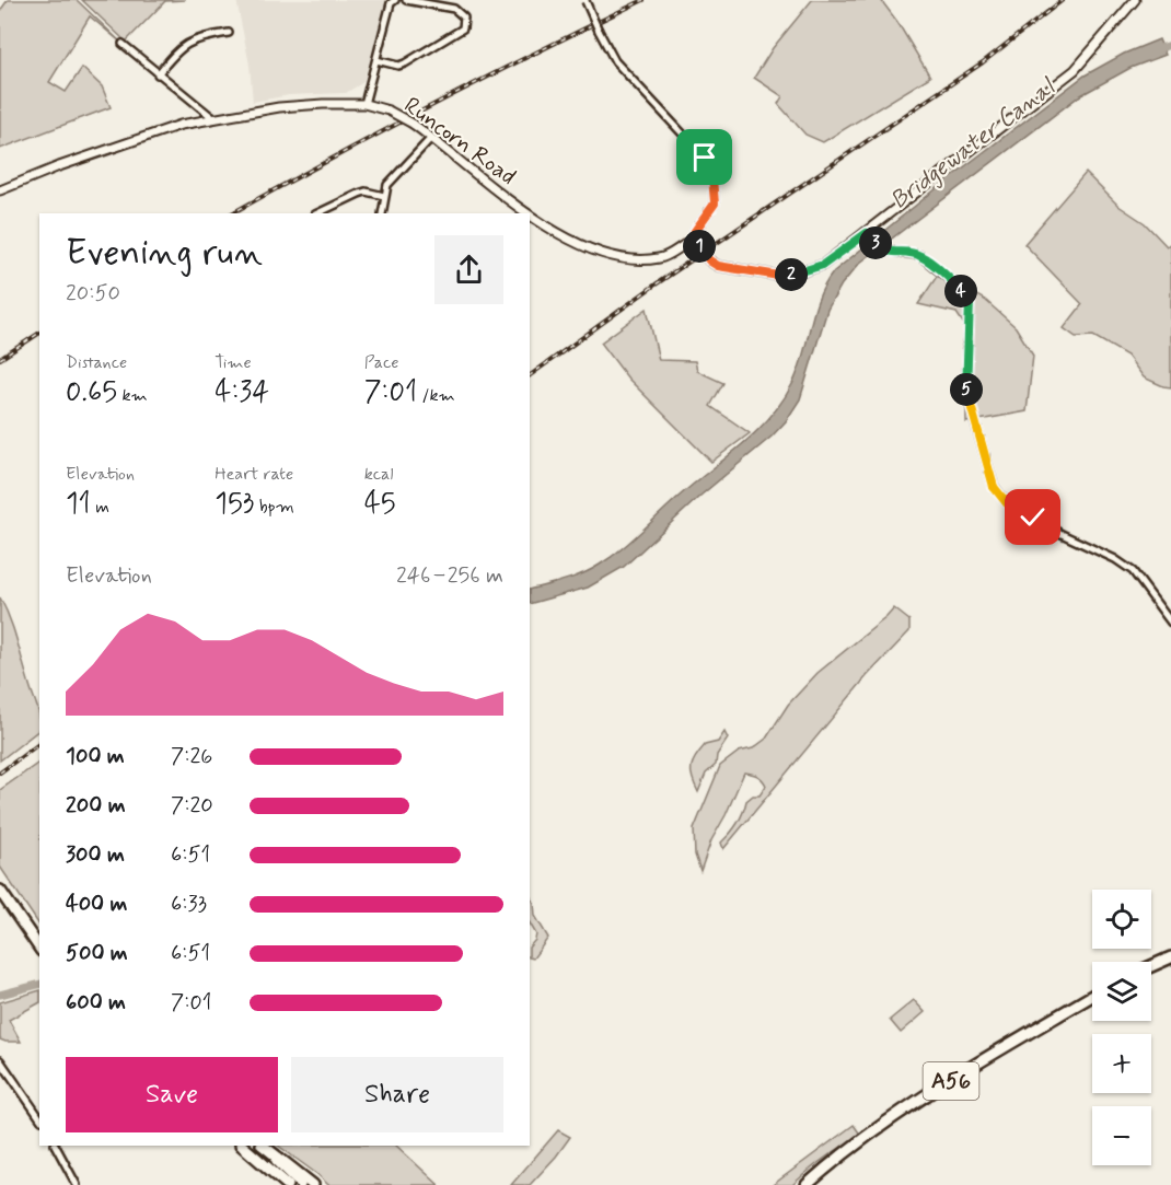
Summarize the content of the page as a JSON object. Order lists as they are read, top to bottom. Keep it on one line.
{"streets":{"main road":["A56"],"street":["Runcorn Road"]},"water":["Bridgewater Canal"],"page":{"heading":["Evening run","20:50"],"pins":["3","1","2","4","5"],"stats":[["Distance","0.65 km"],["Time","4:34"],["Pace","7:01 /km"],["Elevation","11 m"],["Heart rate","153 bpm"],["kcal","45"]],"chart":["Elevation","246–256 m"],"list":[{"name":"100 m","note":"7:26"},{"name":"200 m","note":"7:20"},{"name":"300 m","note":"6:51"},{"name":"400 m","note":"6:33"},{"name":"500 m","note":"6:51"},{"name":"600 m","note":"7:01"}],"map_buttons":["+","−"],"buttons":["Save","Share"]}}
